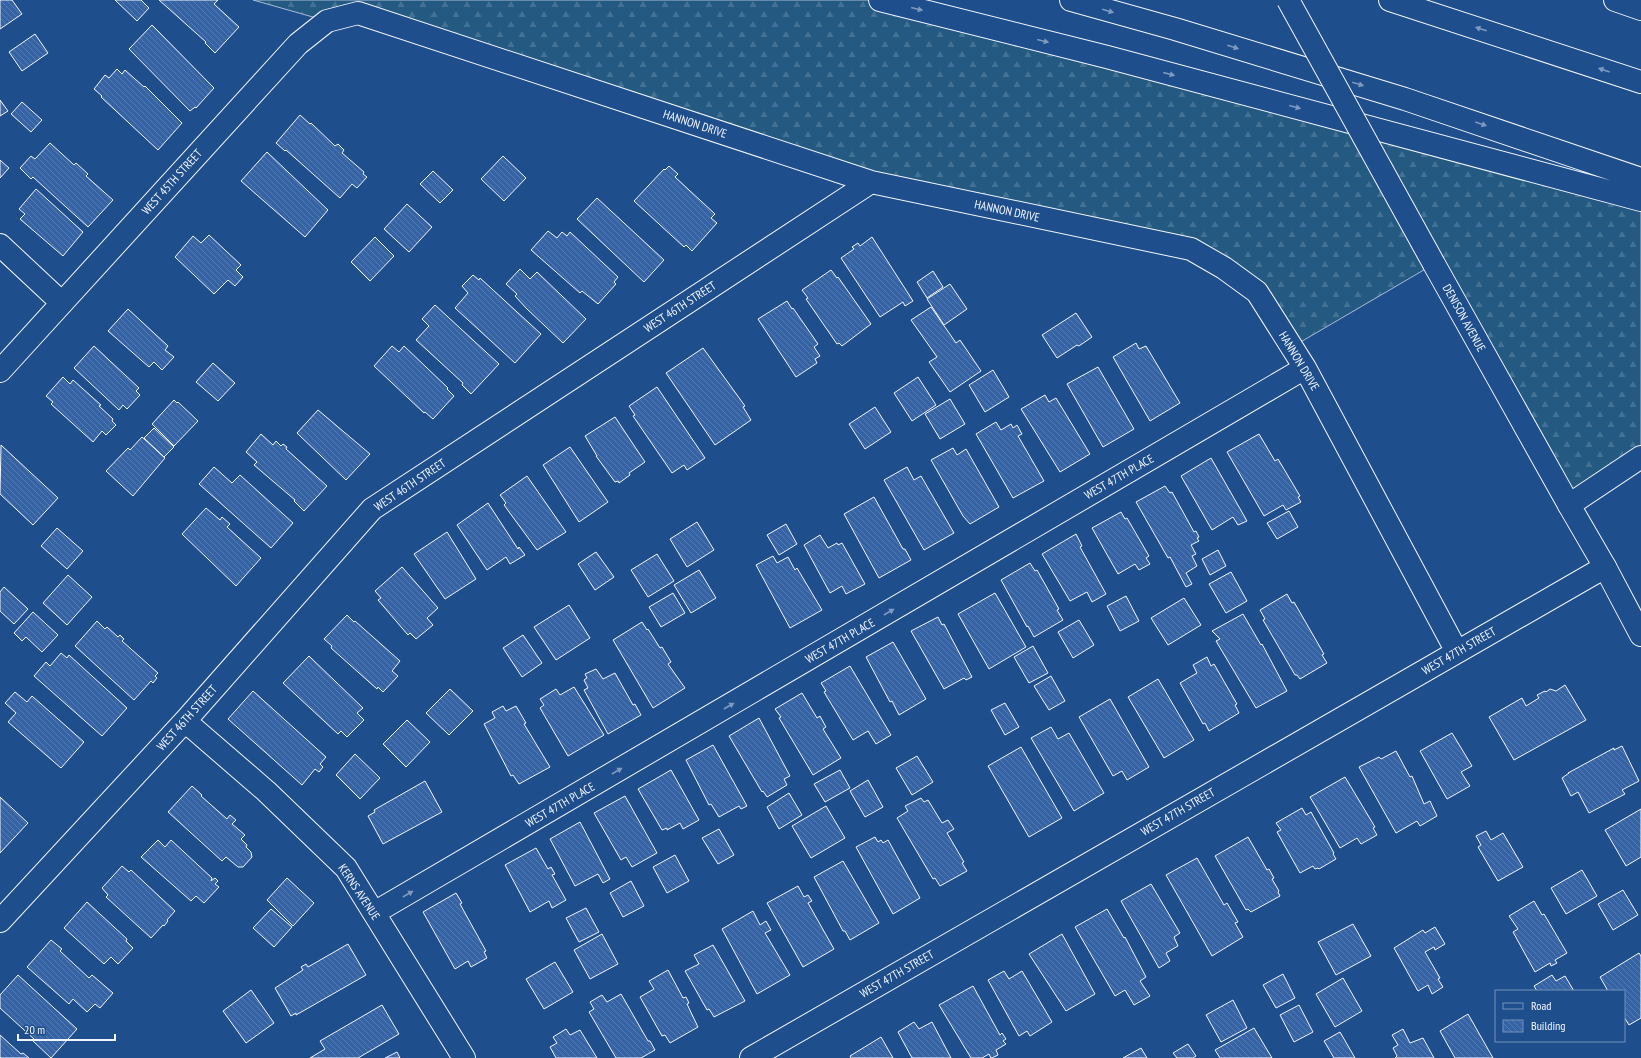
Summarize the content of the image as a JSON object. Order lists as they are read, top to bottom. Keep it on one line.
{"streets":{"main road":["HANNON DRIVE","WEST 45TH STREET","WEST 46TH STREET","DENISON AVENUE","WEST 47TH PLACE","WEST 47TH STREET","KERNS AVENUE"]},"crossings":[["HANNON DRIVE","WEST 45TH STREET"],["HANNON DRIVE","WEST 46TH STREET"],["HANNON DRIVE","WEST 47TH PLACE"],["HANNON DRIVE","WEST 47TH STREET"],["WEST 46TH STREET","KERNS AVENUE"],["DENISON AVENUE","WEST 47TH STREET"],["WEST 47TH PLACE","KERNS AVENUE"]],"one_way":["WEST 47TH PLACE"],"legend":["Road","Building"],"scale_bar":"20 m"}
